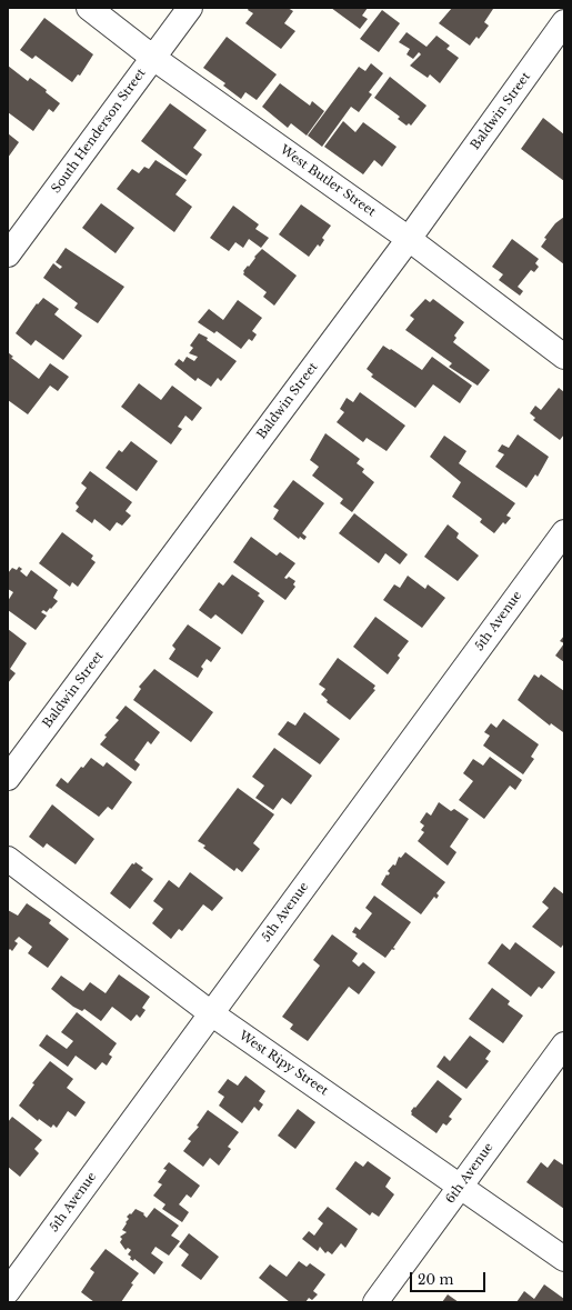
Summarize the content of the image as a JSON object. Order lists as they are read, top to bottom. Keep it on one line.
{"streets":{"street":["Baldwin Street","South Henderson Street","West Butler Street","5th Avenue","West Ripy Street","6th Avenue"]},"crossings":[["Baldwin Street","West Butler Street"],["South Henderson Street","West Butler Street"],["5th Avenue","West Ripy Street"],["West Ripy Street","6th Avenue"]],"scale_bar":"20 m"}
